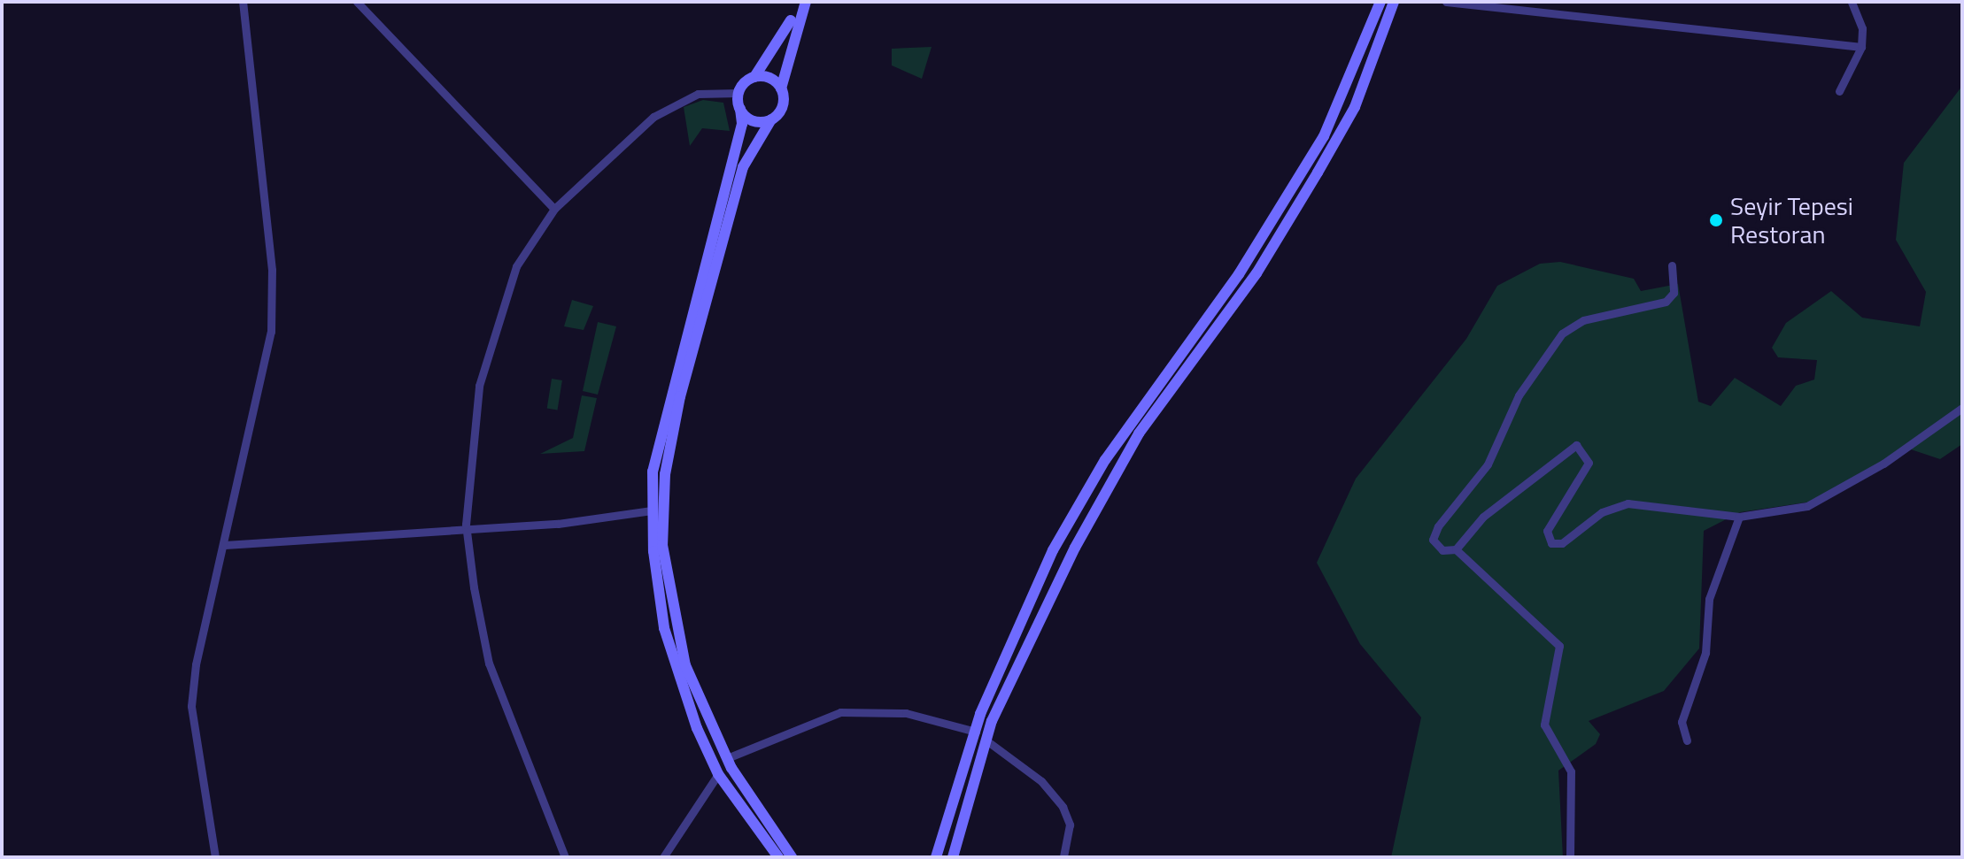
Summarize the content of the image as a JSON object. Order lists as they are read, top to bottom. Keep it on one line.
{"places":["Seyir Tepesi Restoran"]}
